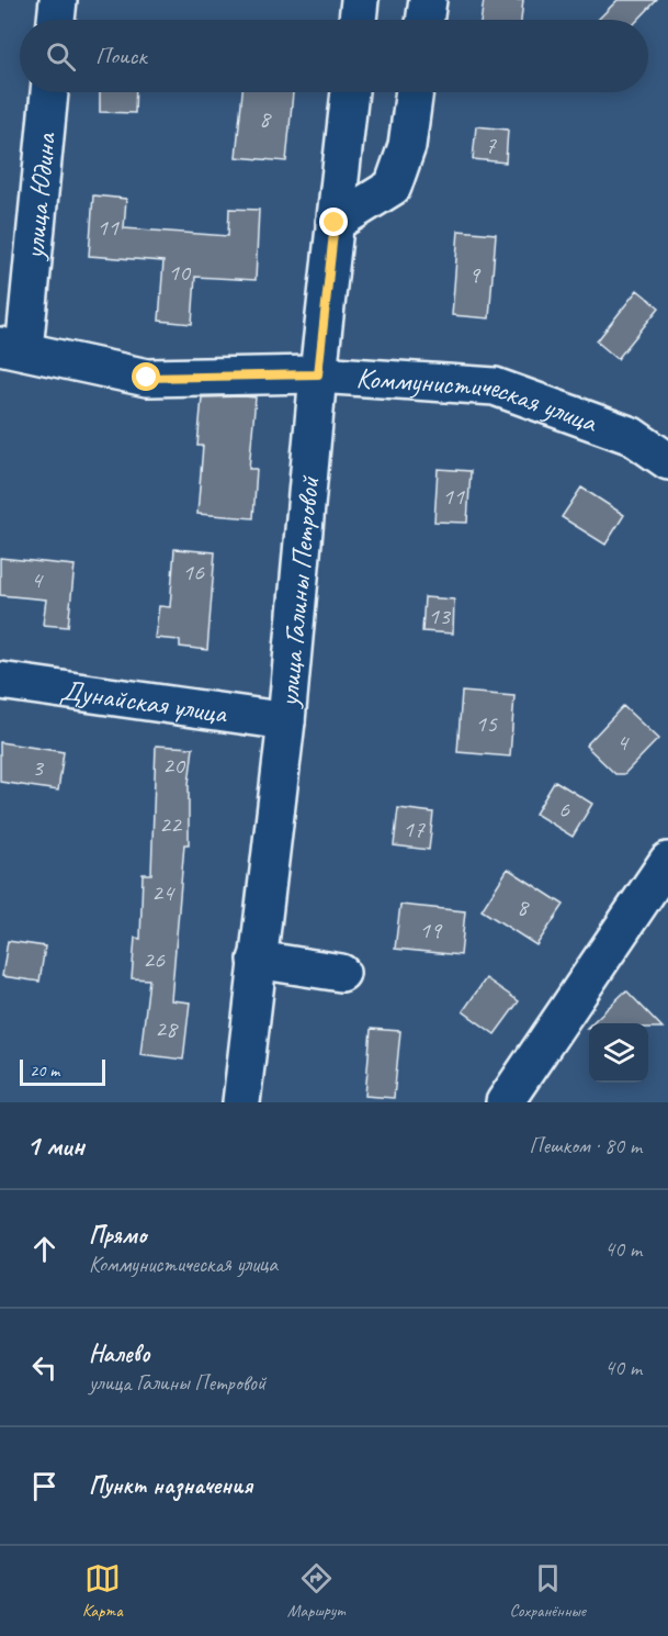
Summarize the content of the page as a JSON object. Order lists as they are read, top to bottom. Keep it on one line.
{"streets":{"street":["улица Юдина","Коммунистическая улица","улица Галины Петровой","Дунайская улица"]},"crossings":[["улица Юдина","Коммунистическая улица"],["Коммунистическая улица","улица Галины Петровой"],["улица Галины Петровой","Дунайская улица"]],"house_numbers":["8","7","11","10","9","11","16","4","13","15","4","20","3","6","22","17","24","8","19","26","28"],"scale_bar":"20 m","page":{"search":"Поиск","scale":"20 m","heading":["1 мин","Пешком · 80 m"],"list":[["Прямо","Коммунистическая улица","40 m"],["Налево","улица Галины Петровой","40 m"],"Пункт назначения"],"nav":["Карта","Маршрут","Сохранённые"]}}
